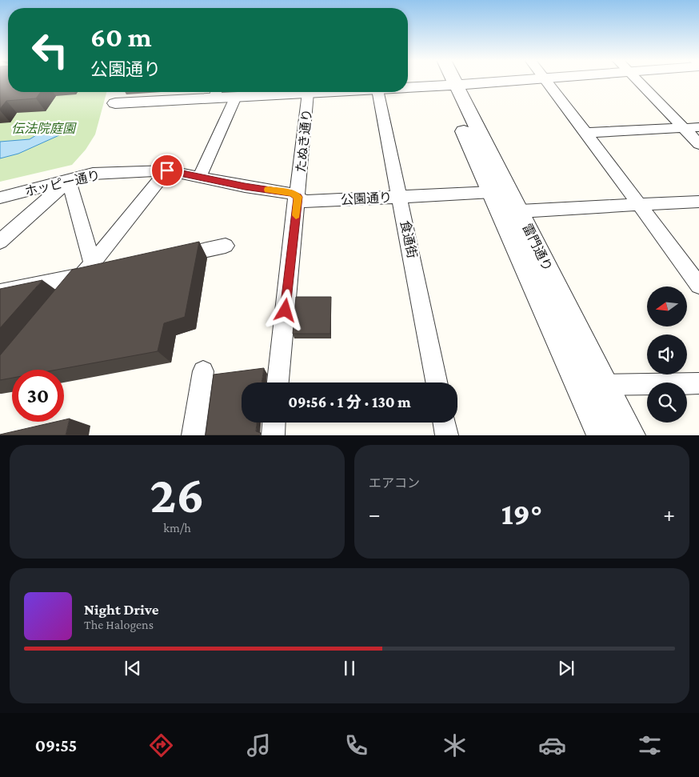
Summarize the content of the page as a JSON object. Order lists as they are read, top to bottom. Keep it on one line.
{"streets":{"street":["たぬき通り","ホッピー通り","公園通り","食通街","雷門通り"]},"crossings":[["たぬき通り","公園通り"],["ホッピー通り","公園通り"],["公園通り","食通街"],["公園通り","雷門通り"]],"parks":["伝法院庭園"],"north":"left","page":{"turn":["60 m","公園通り"],"limit":"30","trip":"09:56 · 1 分 · 130 m","tile":[["26","km/h"],"エアコン"],"heat":["−","19°","+"],"song":["Night Drive","The Halogens"],"tabs":"09:55"}}
